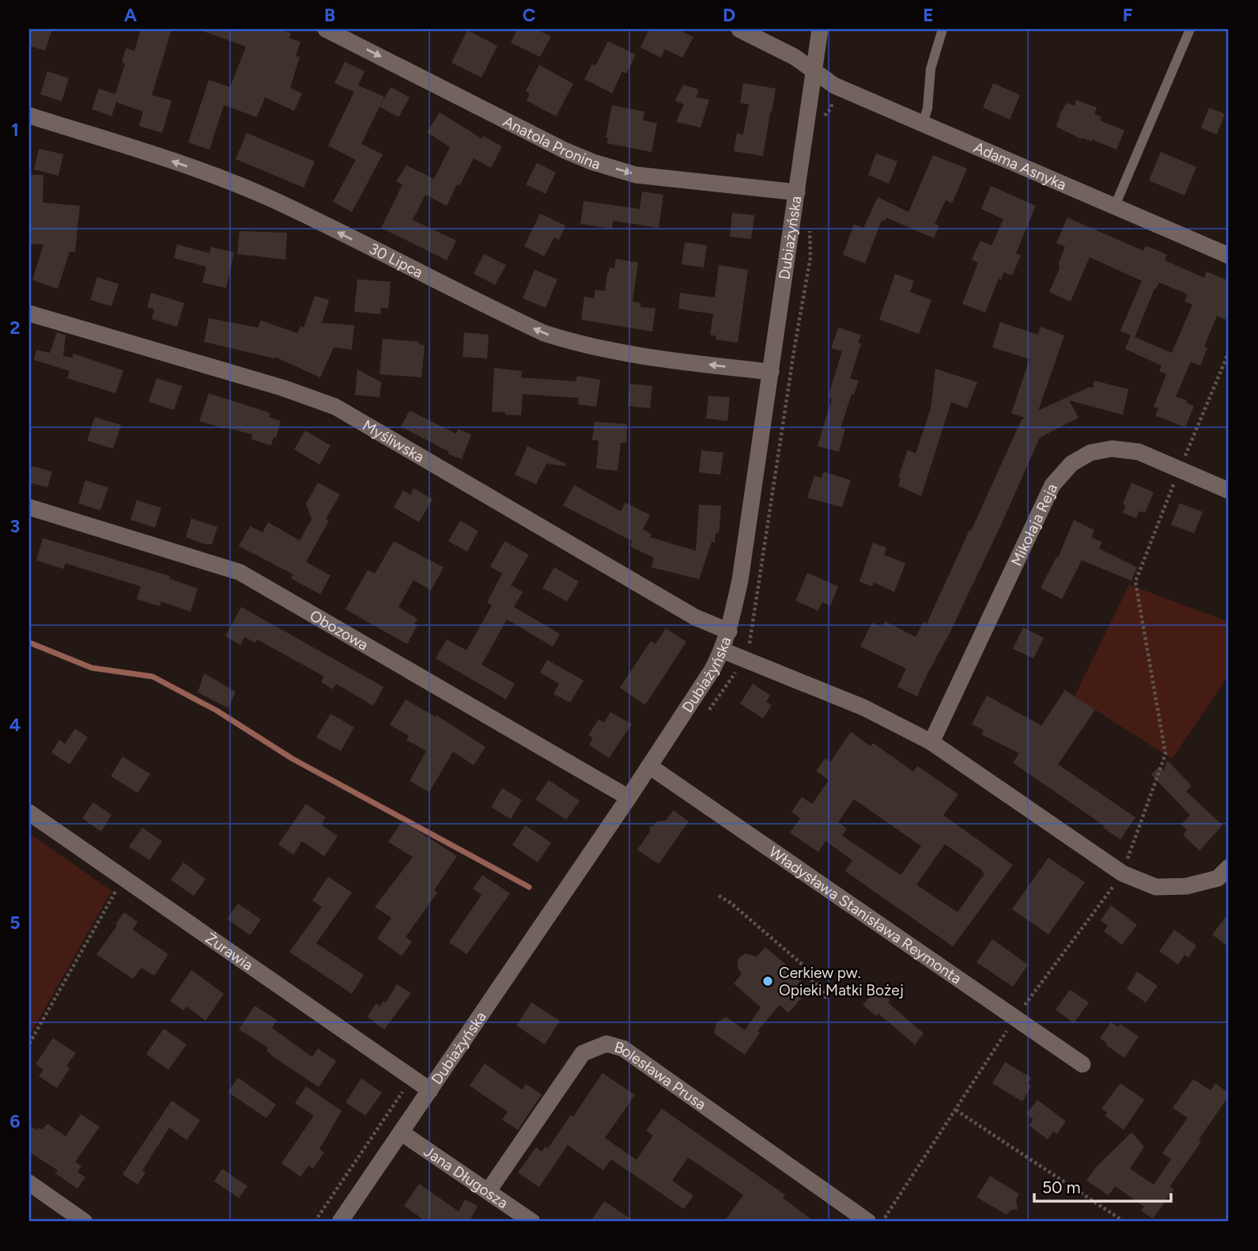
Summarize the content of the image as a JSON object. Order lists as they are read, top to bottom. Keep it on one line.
{"streets":{"street":["Anatola Pronina","Adama Asnyka","Dubiażyńska","30 Lipca","Myśliwska","Mikołaja Reja","Obozowa","Władysława Stanisława Reymonta","Żurawia","Bolesława Prusa","Jana Długosza"]},"crossings":[["Anatola Pronina","Dubiażyńska"],["Adama Asnyka","Dubiażyńska"],["Dubiażyńska","30 Lipca"],["Dubiażyńska","Myśliwska"],["Dubiażyńska","Obozowa"],["Dubiażyńska","Władysława Stanisława Reymonta"],["Dubiażyńska","Żurawia"],["Dubiażyńska","Jana Długosza"],["Bolesława Prusa","Jana Długosza"]],"one_way":["Anatola Pronina","30 Lipca"],"places":["Cerkiew pw. Opieki Matki Bożej"],"scale_bar":"50 m","grid":{"columns":["A","B","C","D","E","F"],"rows":["1","2","3","4","5","6"]}}
